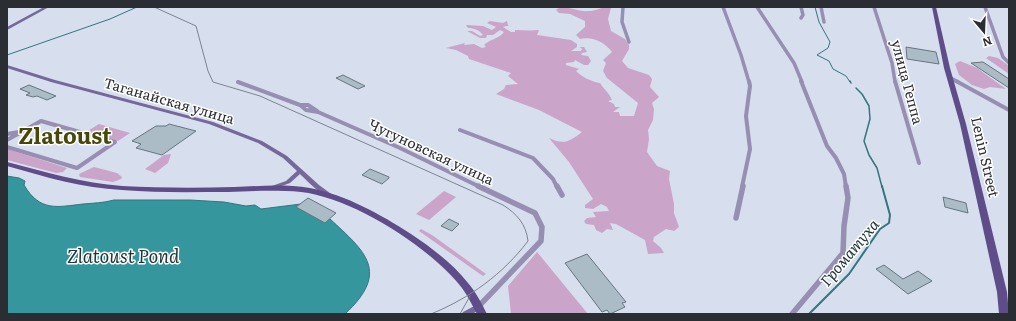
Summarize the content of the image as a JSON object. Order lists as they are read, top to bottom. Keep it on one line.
{"streets":{"main road":["Таганайская улица","Lenin Street"],"street":["улица Геппа","Чугуновская улица"]},"districts":["Zlatoust"],"water":["Громатуха","Zlatoust Pond"],"north":"bottom"}
